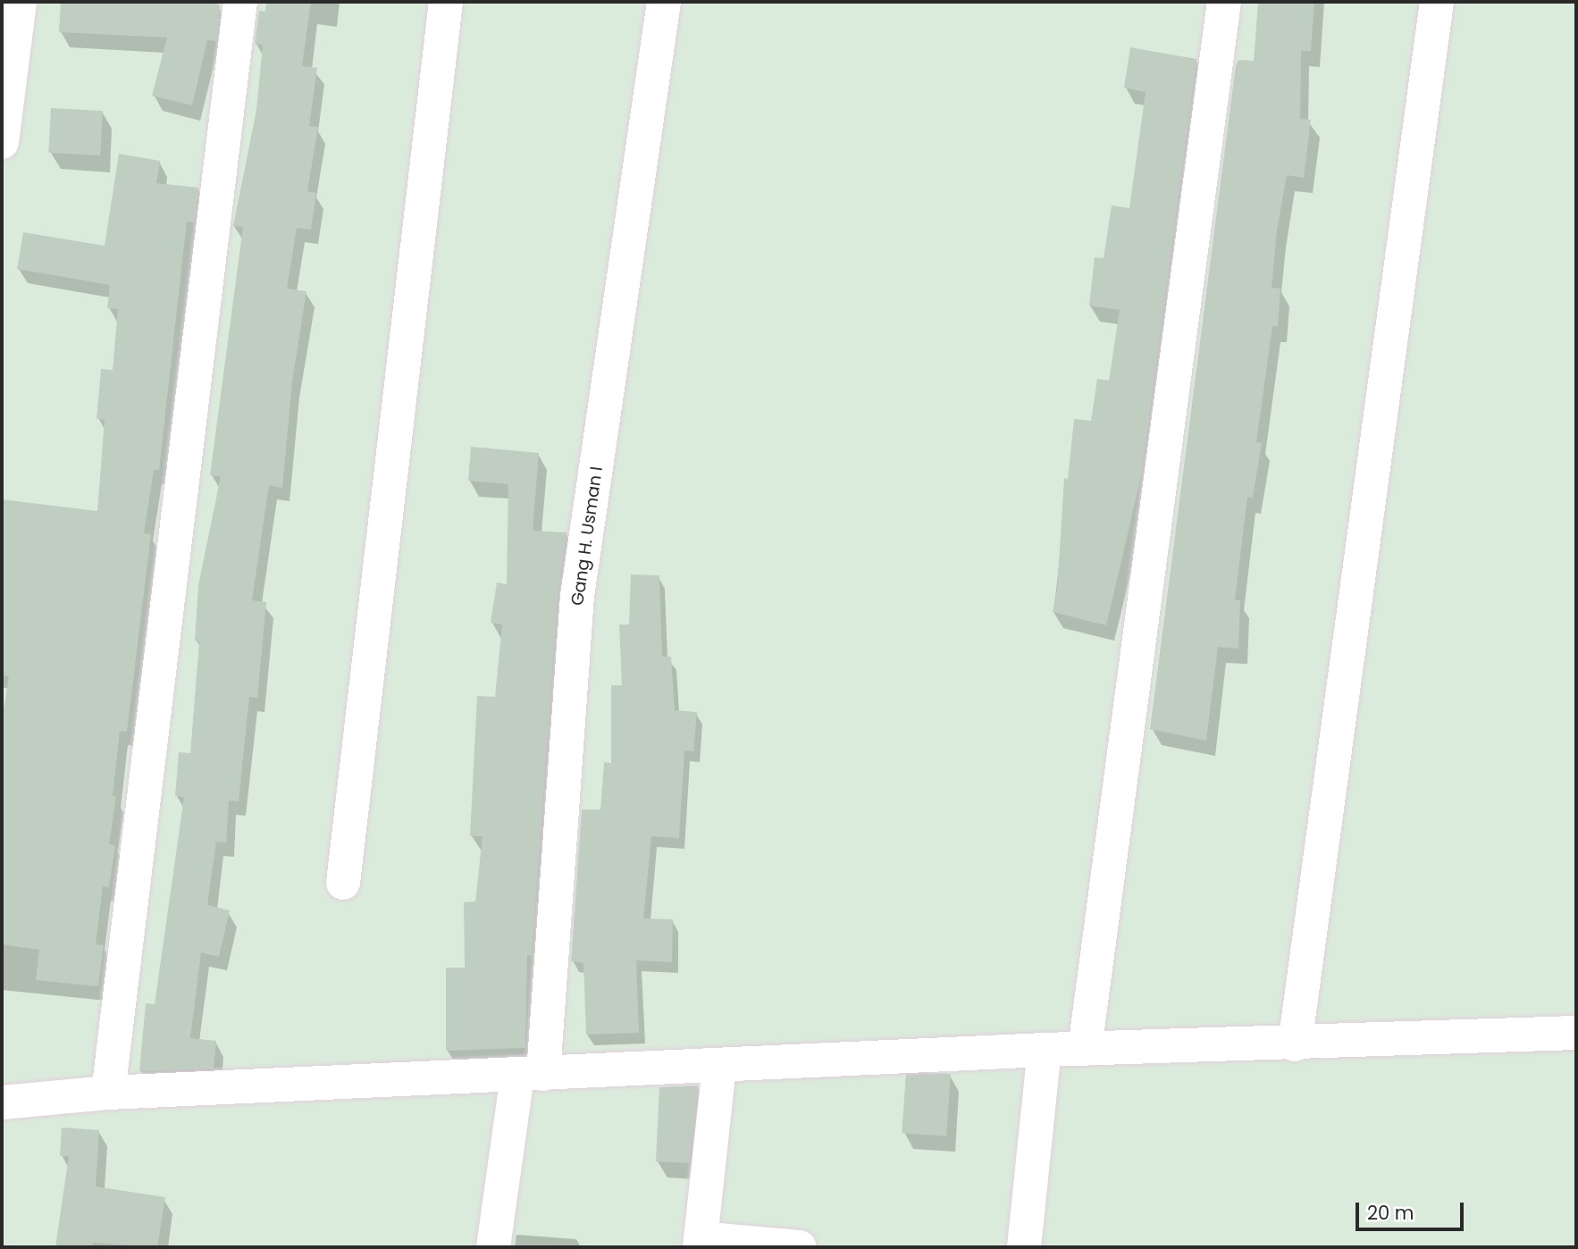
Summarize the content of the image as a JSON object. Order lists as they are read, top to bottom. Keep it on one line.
{"streets":{"street":["Gang H. Usman I"]},"scale_bar":"20 m"}
